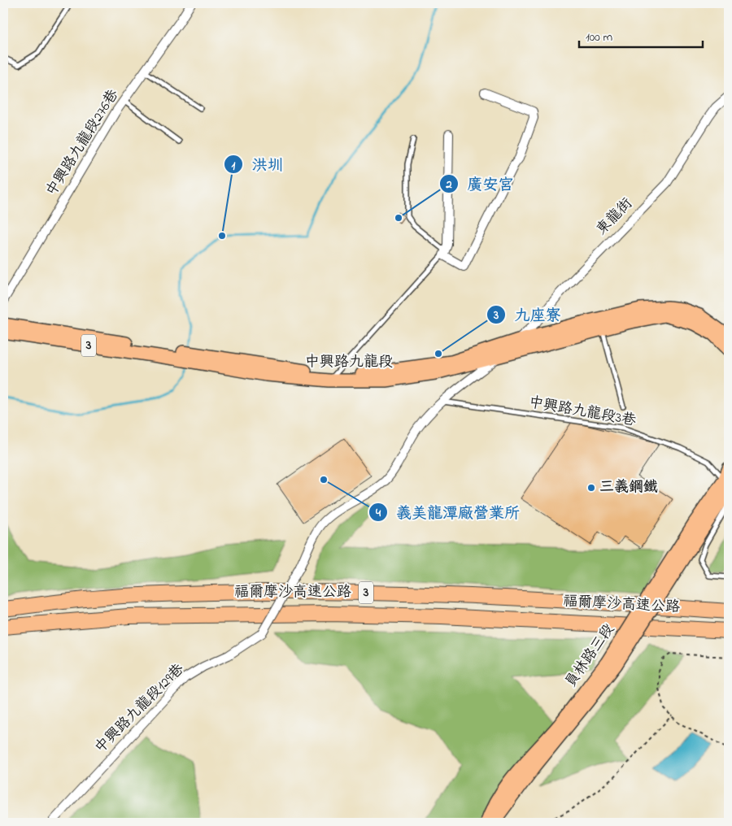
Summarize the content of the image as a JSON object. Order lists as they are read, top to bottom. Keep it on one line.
{"streets":{"highway":["3","福爾摩沙高速公路"],"main road":["中興路九龍段","員林路三段"],"street":["中興路九龍段276巷","東龍街","中興路九龍段129巷"],"lane":["中興路九龍段3巷"]},"crossings":[["東龍街","中興路九龍段"],["3","中興路九龍段"],["中興路九龍段3巷","員林路三段"],["中興路九龍段3巷","中興路九龍段129巷"]],"places":["廣安宮","洪圳","九座寮","義美龍潭廠營業所","三義鋼鐵"],"scale_bar":"100 m"}
